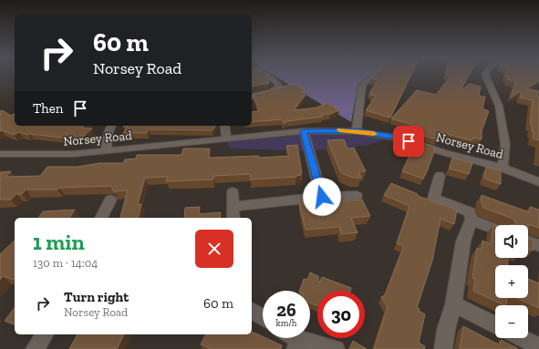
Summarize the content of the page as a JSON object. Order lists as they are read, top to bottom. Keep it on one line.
{"streets":{"street":["Norsey Road"]},"page":{"turn":["60 m","Norsey Road"],"then":"Then","heading":["1 min","130 m · 14:04"],"map_buttons":["+","−"],"list":[{"name":"Turn right","note":"Norsey Road","value":"60 m"}],"speed":"26 km/h","limit":"30"}}
